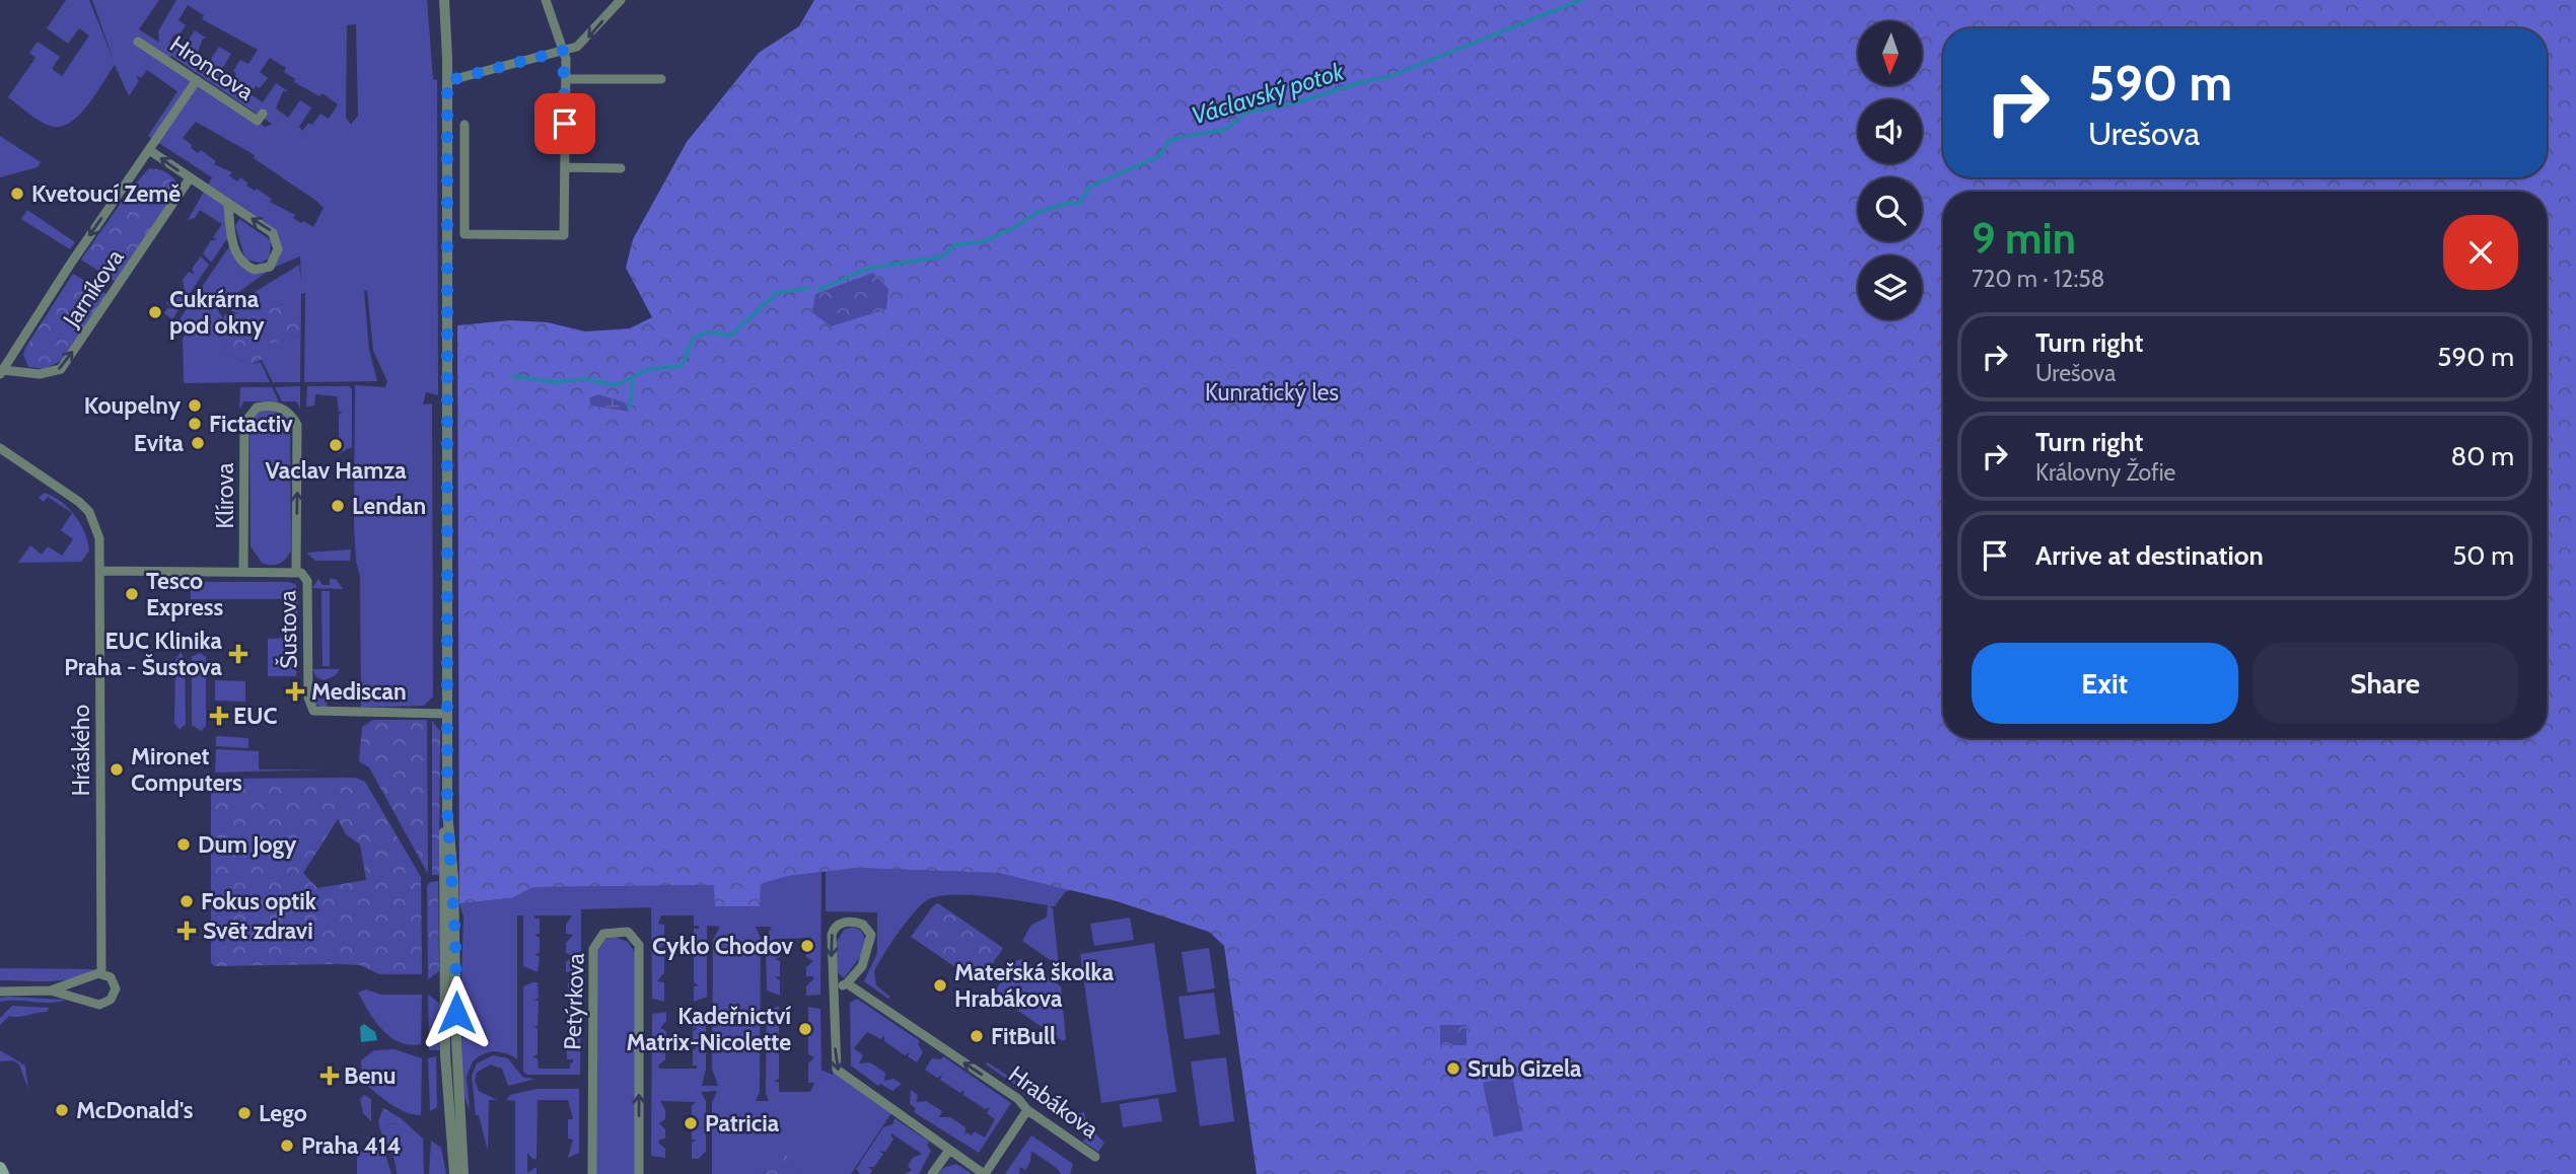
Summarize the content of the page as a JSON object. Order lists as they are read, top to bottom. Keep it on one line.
{"streets":{"street":["Hroncova","Jarníkova","Klírova","Šustova","Hráského","Petýrkova","Hrabákova"]},"crossings":[["Hroncova","Jarníkova"],["Klírova","Šustova"],["Šustova","Hráského"]],"one_way":["Hrabákova"],"water":["Václavský potok"],"parks":["Kunratický les"],"places":{"other":["Kvetoucí Země","Cukrárna pod okny","Koupelny","Fictactiv","Evita","Vaclav Hamza","Lendan","Tesco Express","Mironet Computers","Dum Jogy","Fokus optik","Cyklo Chodov","Mateřská školka Hrabákova","Kadeřnictví Matrix-Nicolette","FitBull","Srub Gizela","McDonald's","Lego","Patricia","Praha 414"],"health":["EUC Klinika Praha - Šustova","Mediscan","EUC","Svēt zdravi","Benu"]},"north":"bottom","page":{"turn":["590 m","Urešova"],"heading":["9 min","720 m · 12:58"],"list":[{"name":"Turn right","note":"Urešova","value":"590 m"},{"name":"Turn right","note":"Královny Žofie","value":"80 m"},{"name":"Arrive at destination","value":"50 m"}],"buttons":["Exit","Share"]}}
